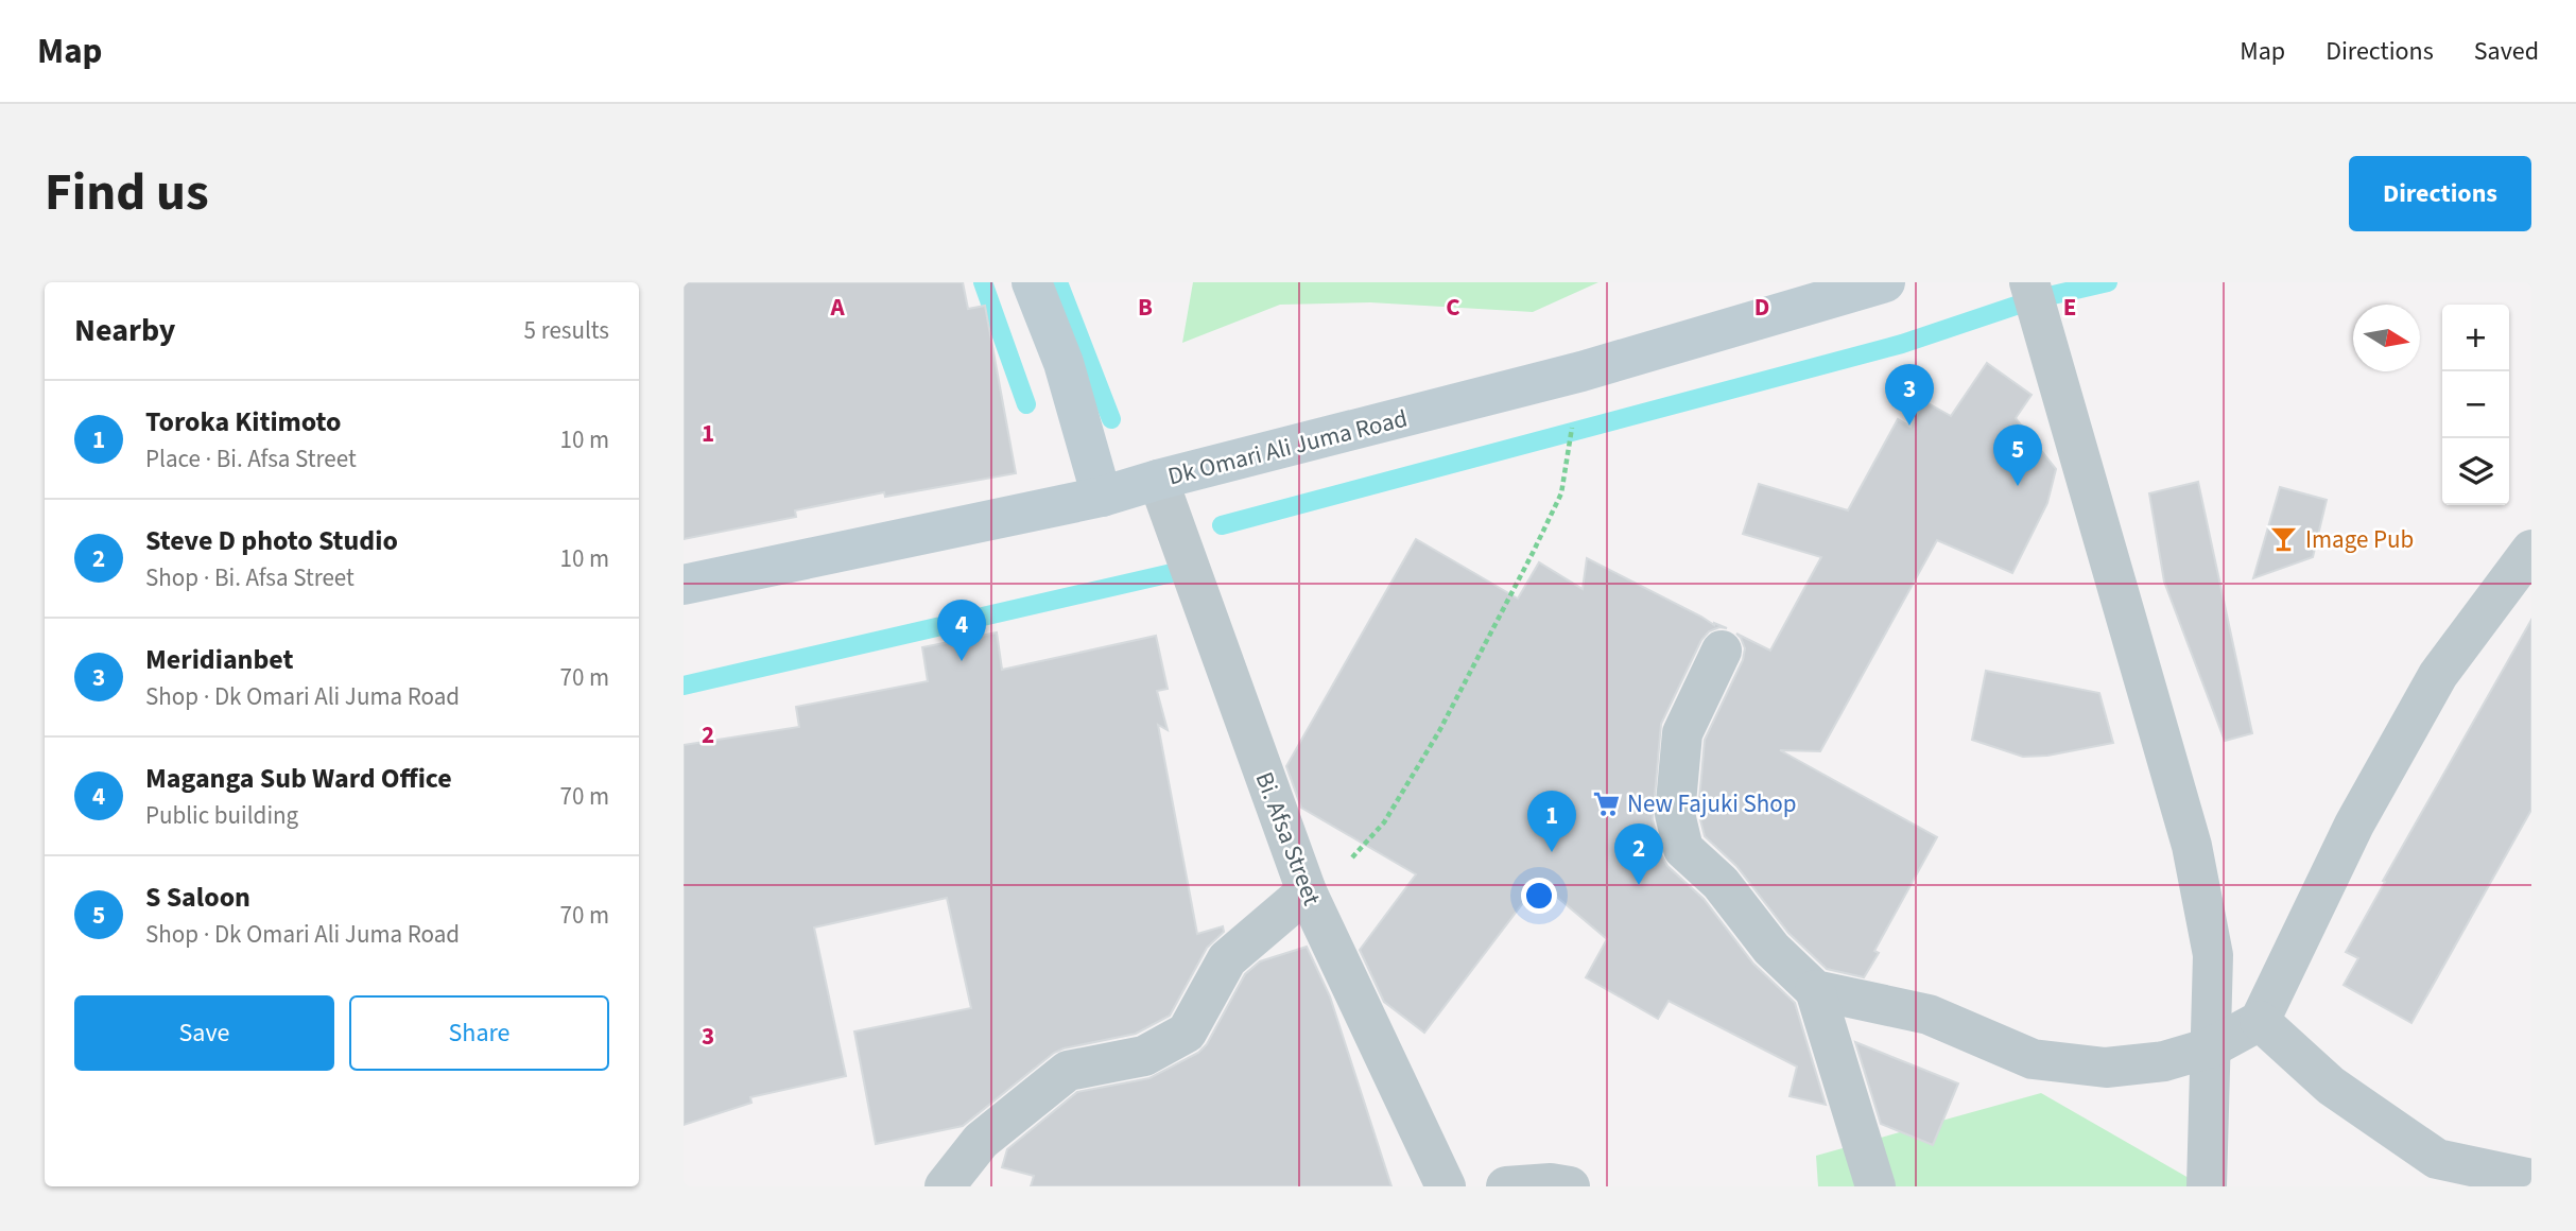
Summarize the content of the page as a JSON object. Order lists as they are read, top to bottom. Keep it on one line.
{"streets":{"street":["Dk Omari Ali Juma Road","Bi. Afsa Street"]},"crossings":[["Dk Omari Ali Juma Road","Bi. Afsa Street"]],"places":{"bar":["Image Pub"],"supermarket":["New Fajuki Shop"]},"north":"right","page":{"header":"Map","nav":["Map","Directions","Saved"],"title":"Find us","buttons":["Directions",["Save","Share"]],"heading":["Nearby","5 results"],"map_buttons":["+","−"],"pins":["3","5","4","1","2"],"list":[{"mark":"1","name":"Toroka Kitimoto","note":"Place · Bi. Afsa Street","value":"10 m"},{"mark":"2","name":"Steve D photo Studio","note":"Shop · Bi. Afsa Street","value":"10 m"},{"mark":"3","name":"Meridianbet","note":"Shop · Dk Omari Ali Juma Road","value":"70 m"},{"mark":"4","name":"Maganga Sub Ward Office","note":"Public building","value":"70 m"},{"mark":"5","name":"S Saloon","note":"Shop · Dk Omari Ali Juma Road","value":"70 m"}]},"grid":{"columns":["A","B","C","D","E"],"rows":["1","2","3"]}}
